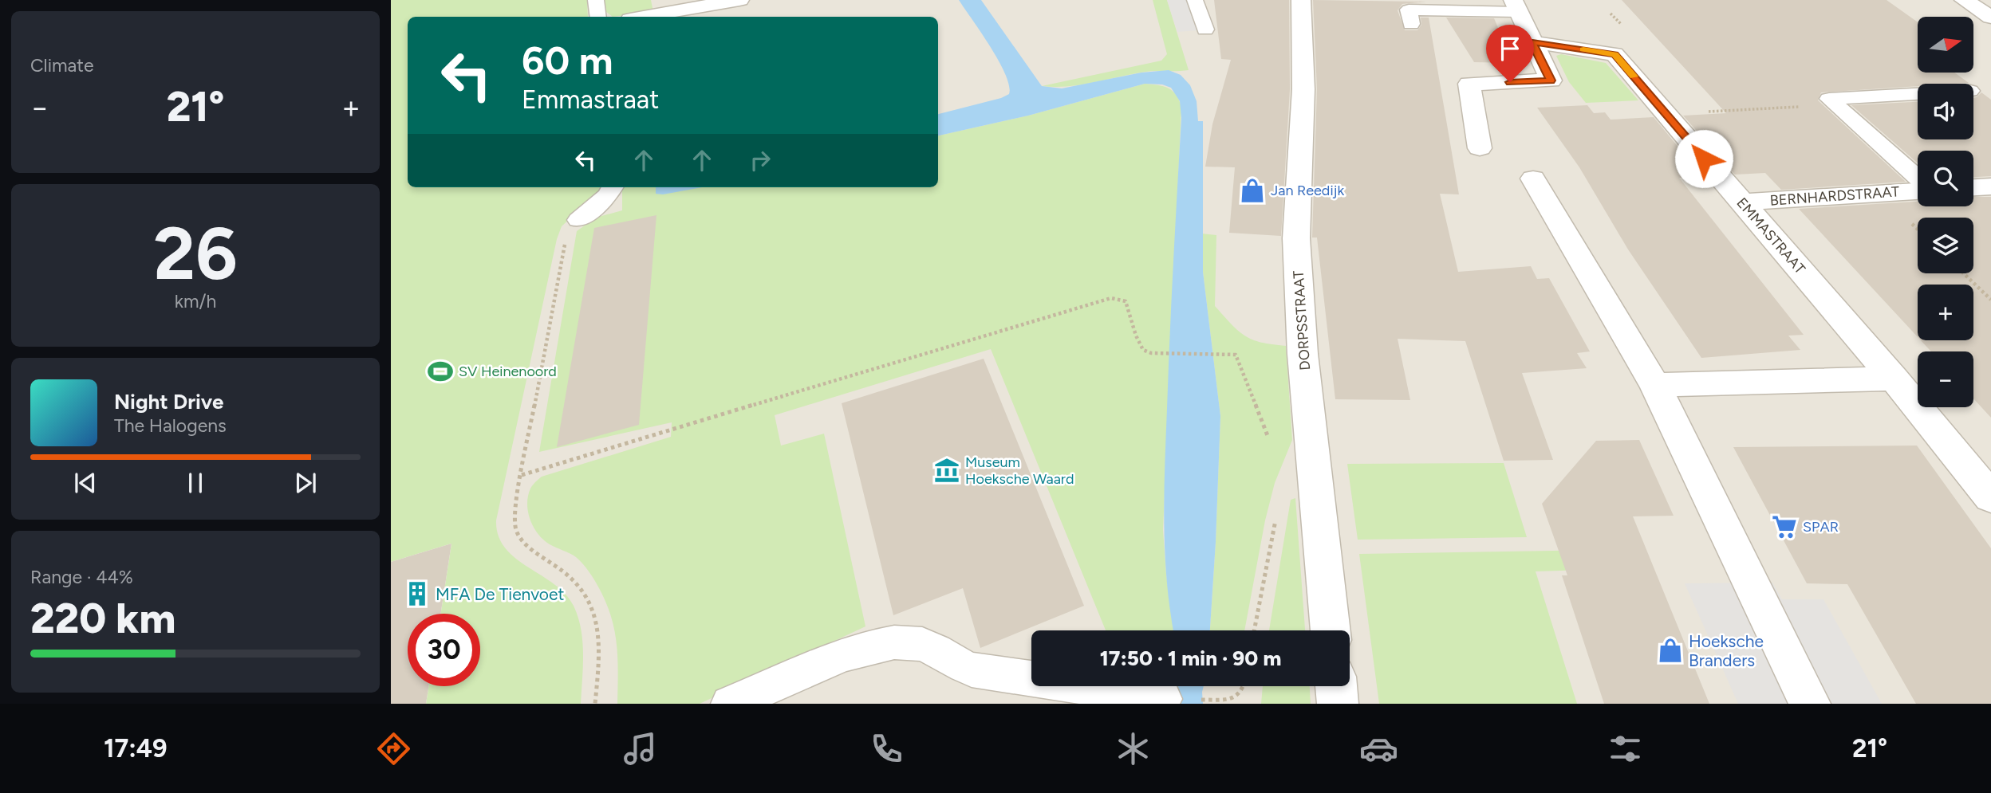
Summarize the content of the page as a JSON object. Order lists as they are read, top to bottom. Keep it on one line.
{"streets":{"street":["BERNHARDSTRAAT","EMMASTRAAT","DORPSSTRAAT"]},"crossings":[["BERNHARDSTRAAT","EMMASTRAAT"]],"places":{"shop":["Jan Reedijk","Hoeksche Branders"],"sports":["SV Heinenoord"],"museum":["Museum Hoeksche Waard"],"supermarket":["SPAR"],"building":["MFA De Tienvoet"]},"north":"right","page":{"tile":["Climate",["26","km/h"],["Range · 44%","220 km"]],"map_buttons":["+","−"],"turn":["60 m","Emmastraat"],"heat":["−","21°","+"],"song":["Night Drive","The Halogens"],"limit":"30","trip":"17:50 · 1 min · 90 m","tabs":["17:49","21°"]}}
